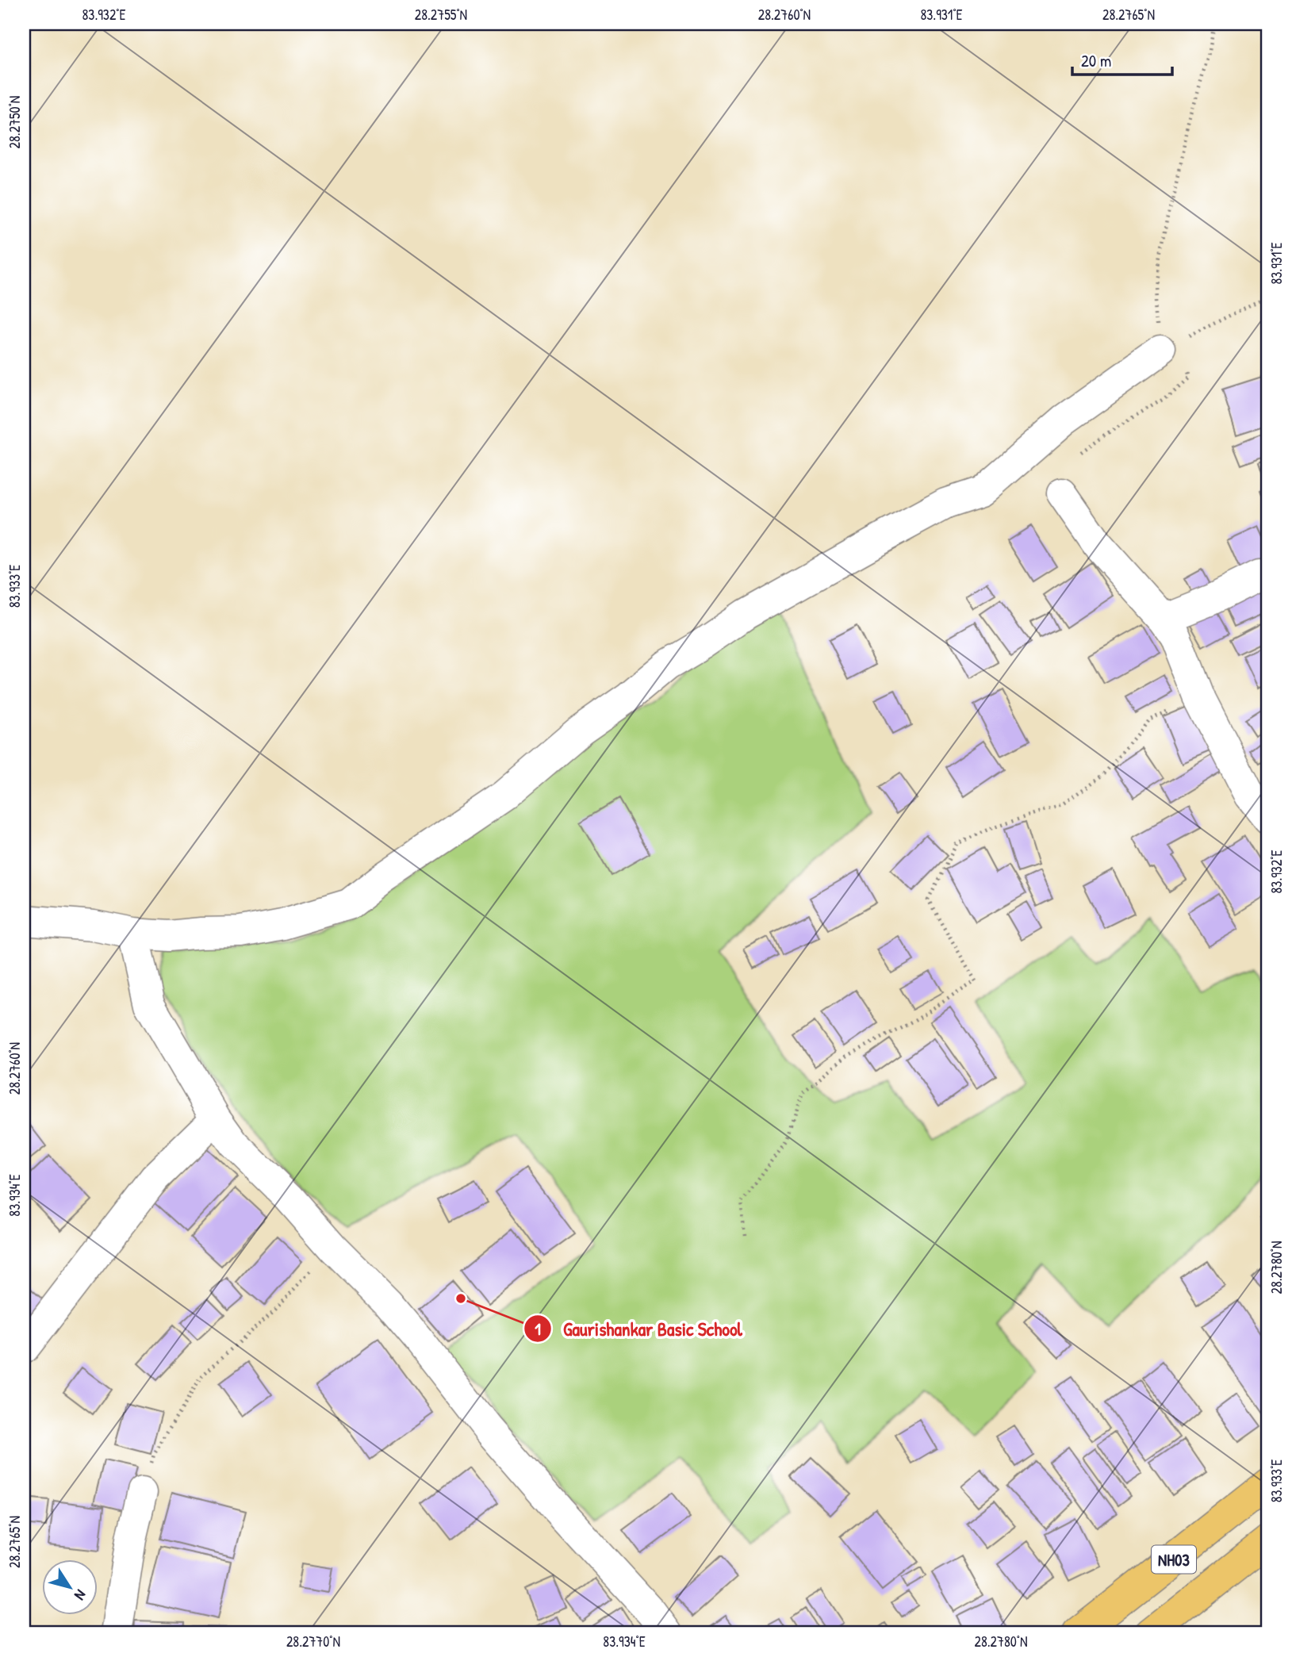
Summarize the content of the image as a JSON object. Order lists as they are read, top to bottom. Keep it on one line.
{"streets":{"highway":["NH03"]},"places":["Gaurishankar Basic School"],"scale_bar":"20 m","north":"bottom right","coordinates":["83.932°E","28.2755°N","28.2760°N","83.931°E","28.2765°N","28.2750°N","83.933°E","83.934°E","28.2780°N","28.2770°N"]}
